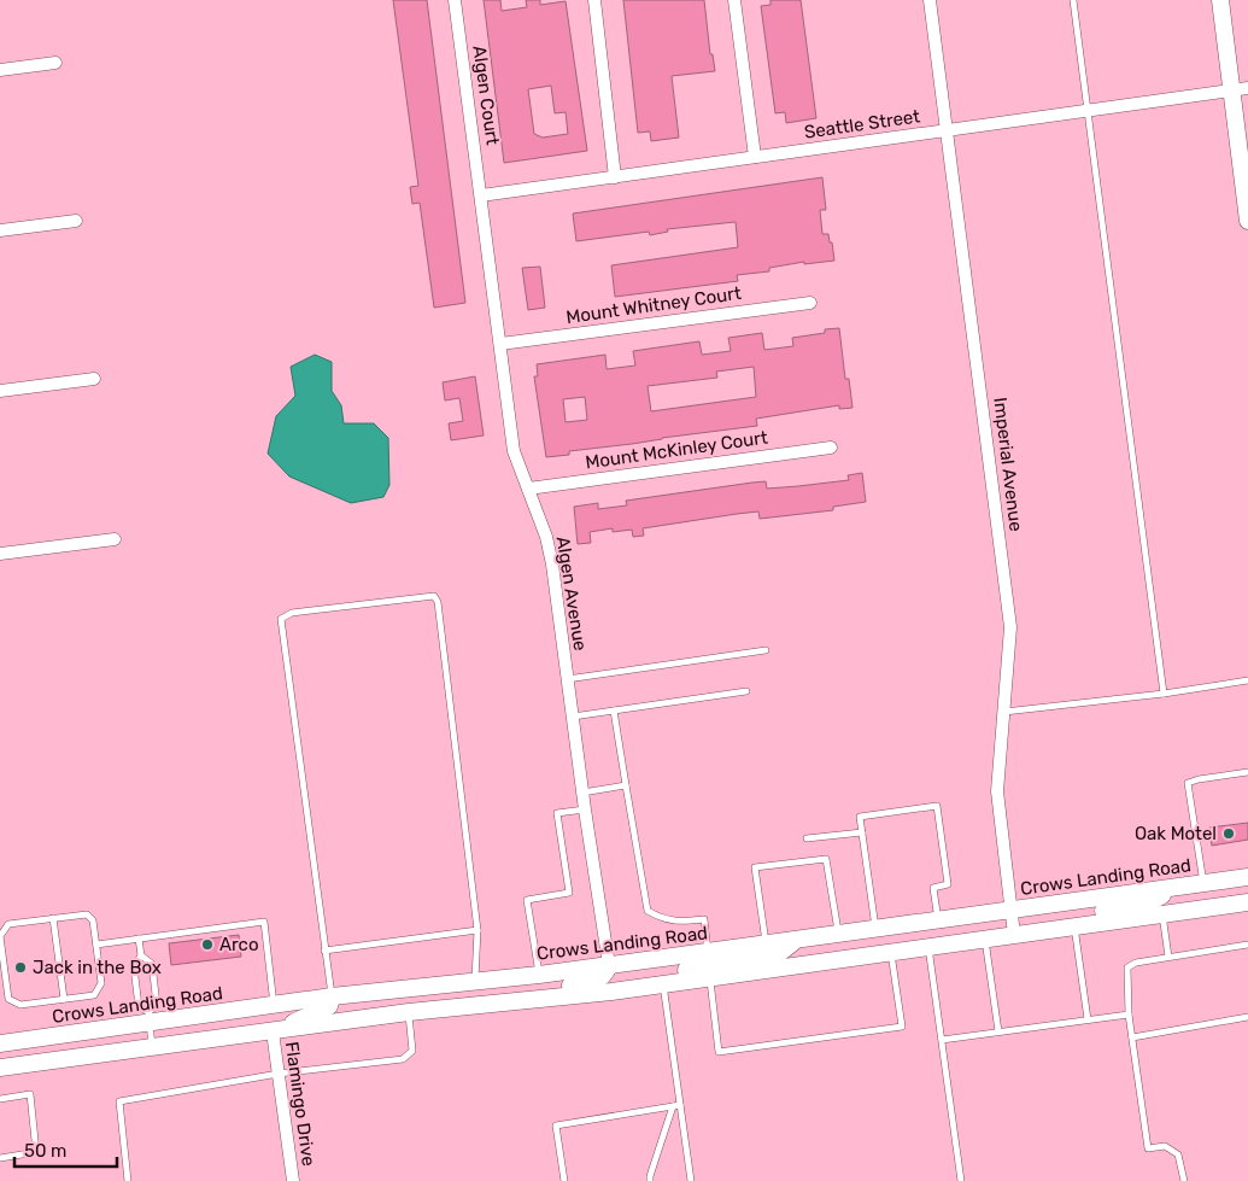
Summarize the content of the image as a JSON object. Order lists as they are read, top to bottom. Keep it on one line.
{"streets":{"main road":["Crows Landing Road"],"street":["Algen Court","Seattle Street","Mount Whitney Court","Mount McKinley Court","Imperial Avenue","Algen Avenue","Flamingo Drive"]},"crossings":[["Algen Court","Seattle Street"],["Algen Court","Algen Avenue"],["Seattle Street","Imperial Avenue"],["Seattle Street","Algen Avenue"],["Mount Whitney Court","Algen Avenue"],["Mount McKinley Court","Algen Avenue"],["Imperial Avenue","Crows Landing Road"],["Algen Avenue","Crows Landing Road"]],"places":["Oak Motel","Arco","Jack in the Box"],"scale_bar":"50 m"}
